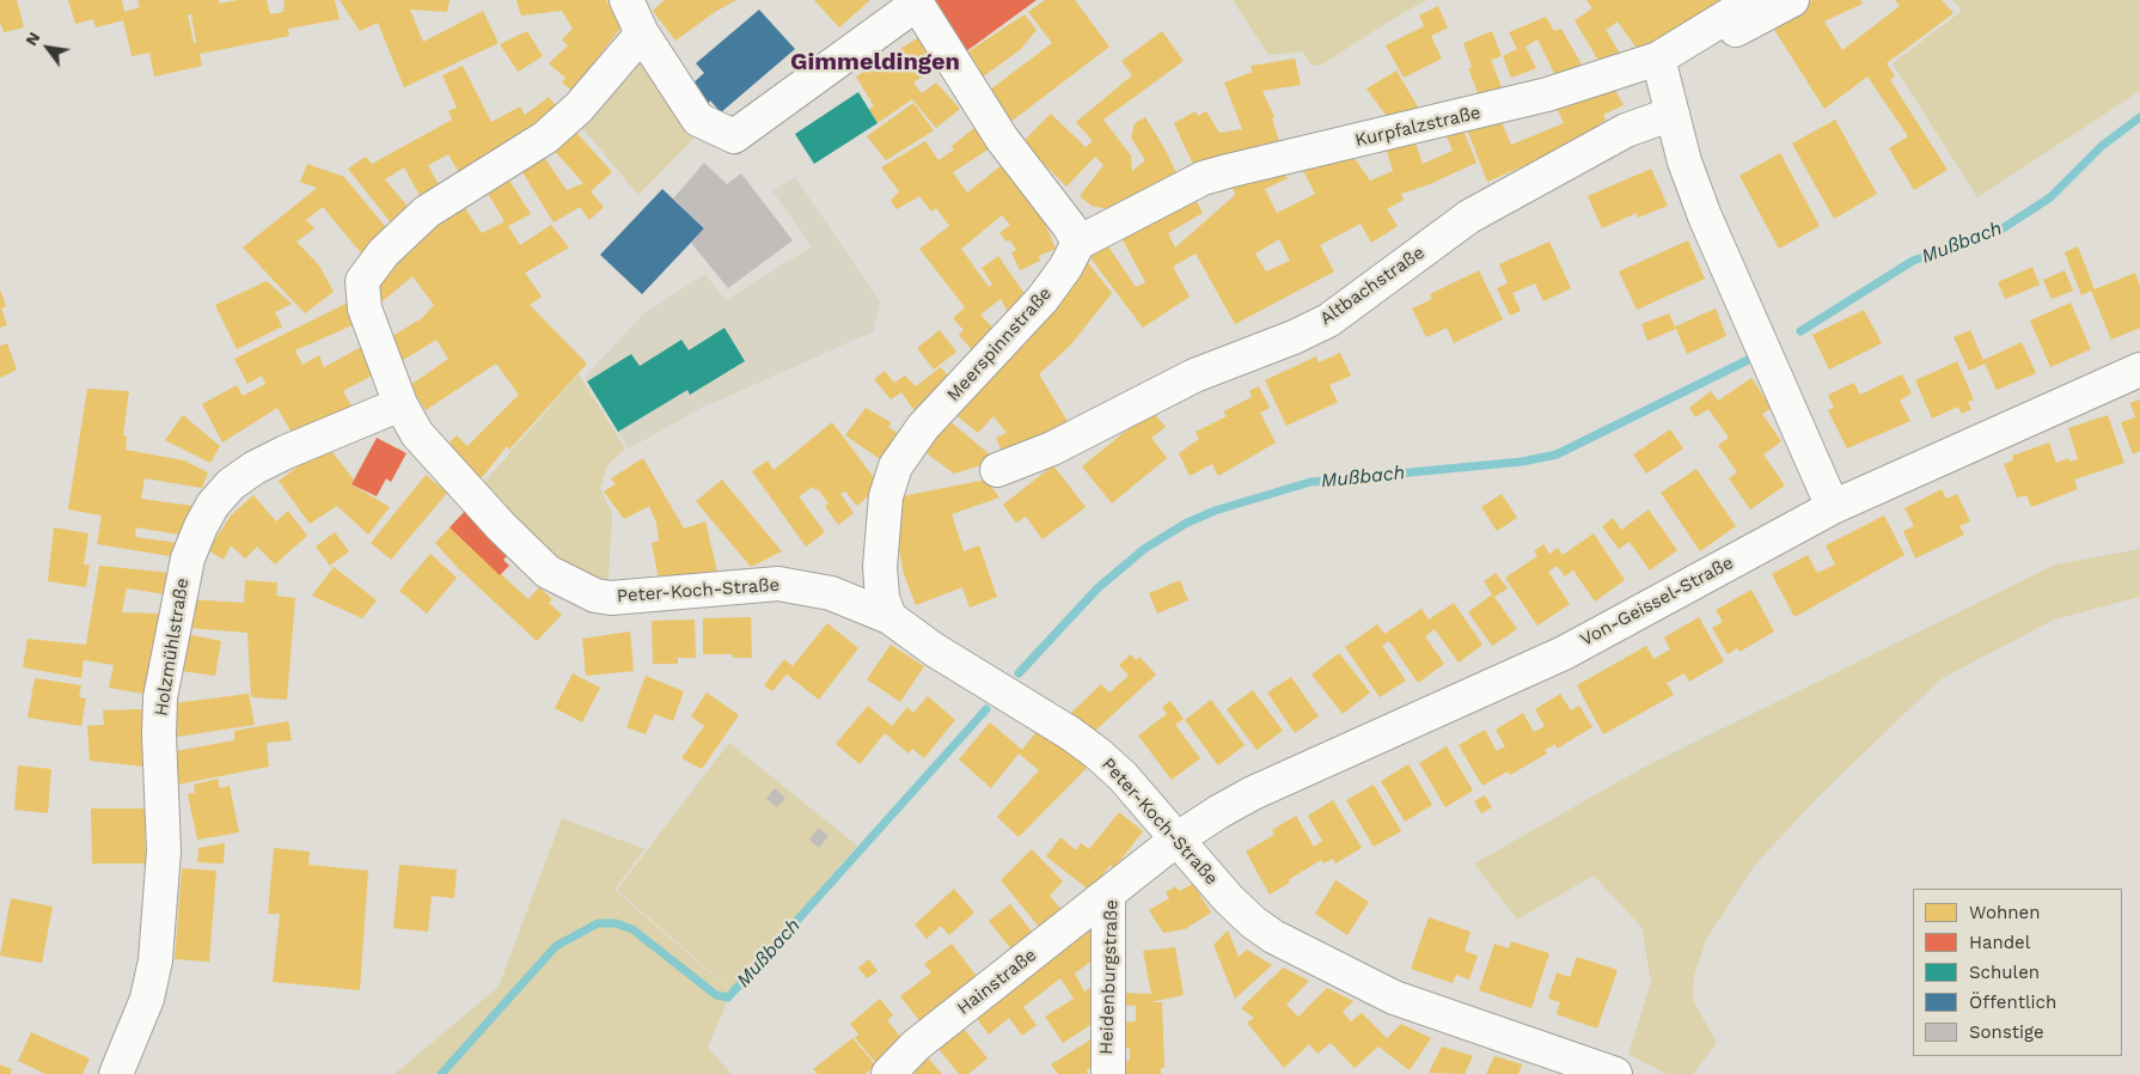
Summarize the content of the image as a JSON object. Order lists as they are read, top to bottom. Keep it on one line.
{"streets":{"street":["Kurpfalzstraße","Altbachstraße","Meerspinnstraße","Peter-Koch-Straße","Von-Geissel-Straße","Holzmühlstraße","Heidenburgstraße","Hainstraße"]},"crossings":[["Kurpfalzstraße","Meerspinnstraße"],["Meerspinnstraße","Peter-Koch-Straße"],["Peter-Koch-Straße","Von-Geissel-Straße"],["Peter-Koch-Straße","Holzmühlstraße"],["Peter-Koch-Straße","Heidenburgstraße"],["Von-Geissel-Straße","Heidenburgstraße"],["Heidenburgstraße","Hainstraße"]],"districts":["Gimmeldingen"],"water":["Mußbach"],"legend":["Wohnen","Handel","Schulen","Öffentlich","Sonstige"],"north":"top left"}
